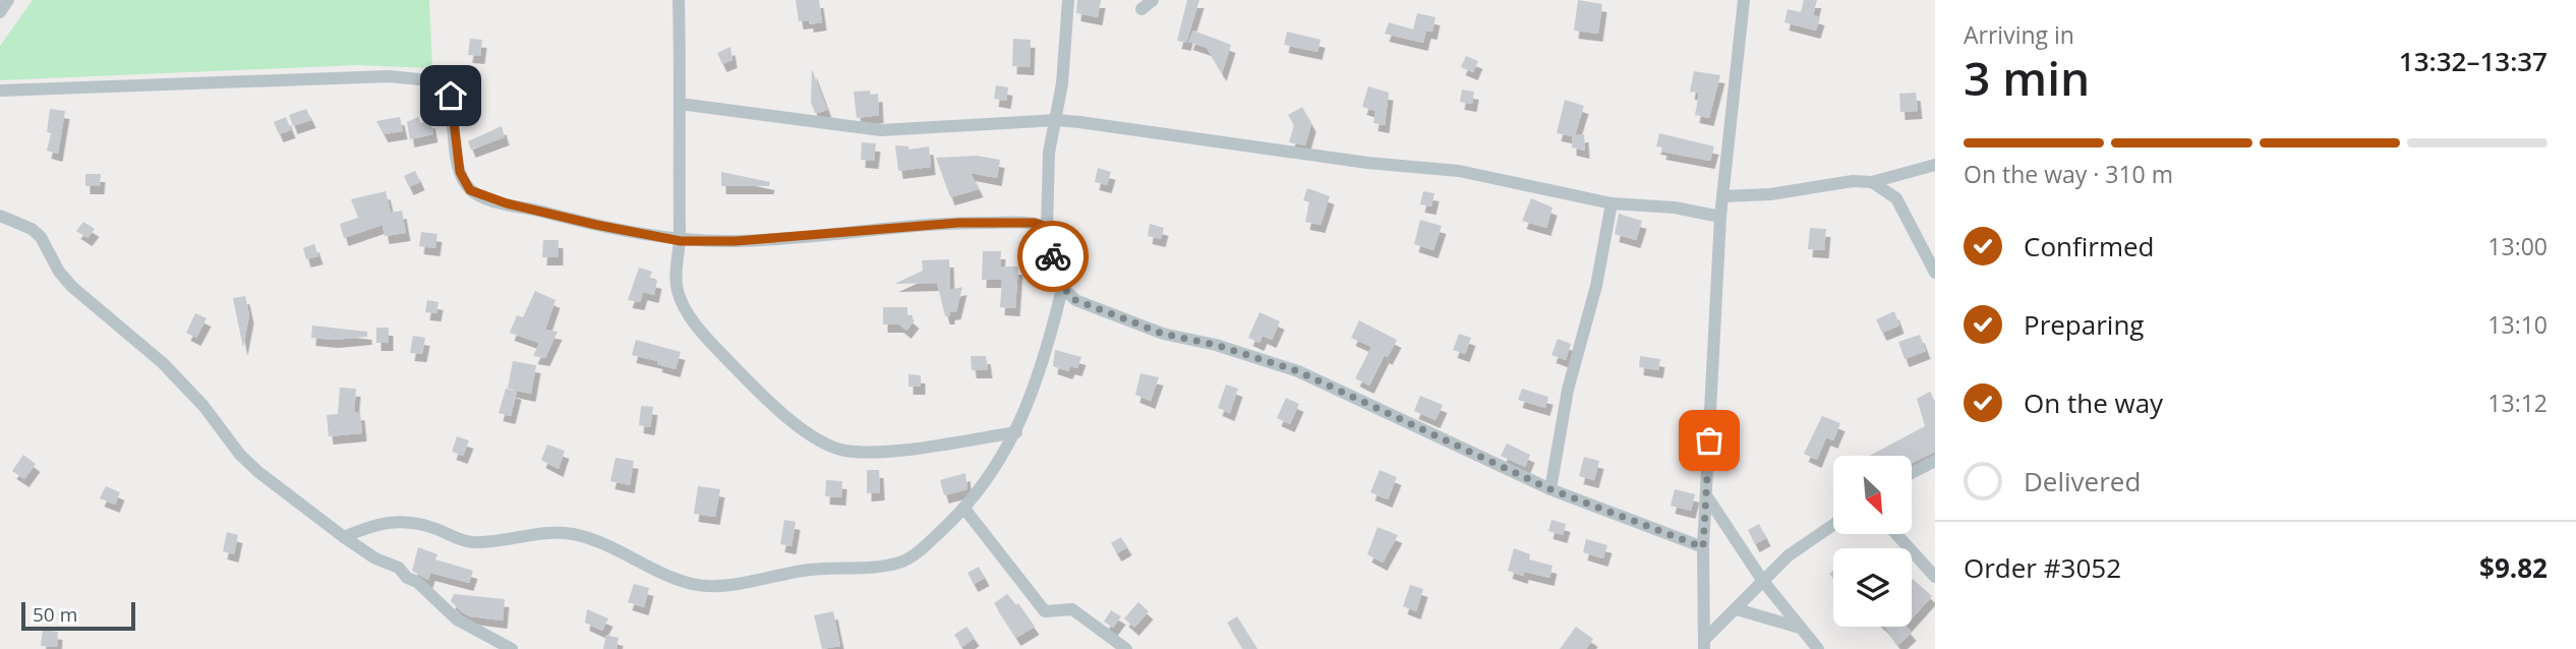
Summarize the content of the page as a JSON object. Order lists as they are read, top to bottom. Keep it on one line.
{"scale_bar":"50 m","north":"bottom right","page":{"heading":["3 min","Arriving in","13:32–13:37"],"panel":["Order #3052","$9.82"],"bar":"On the way · 310 m","list":[["Confirmed","13:00"],["Preparing","13:10"],["On the way","13:12"],"Delivered"],"scale":"50 m"}}
